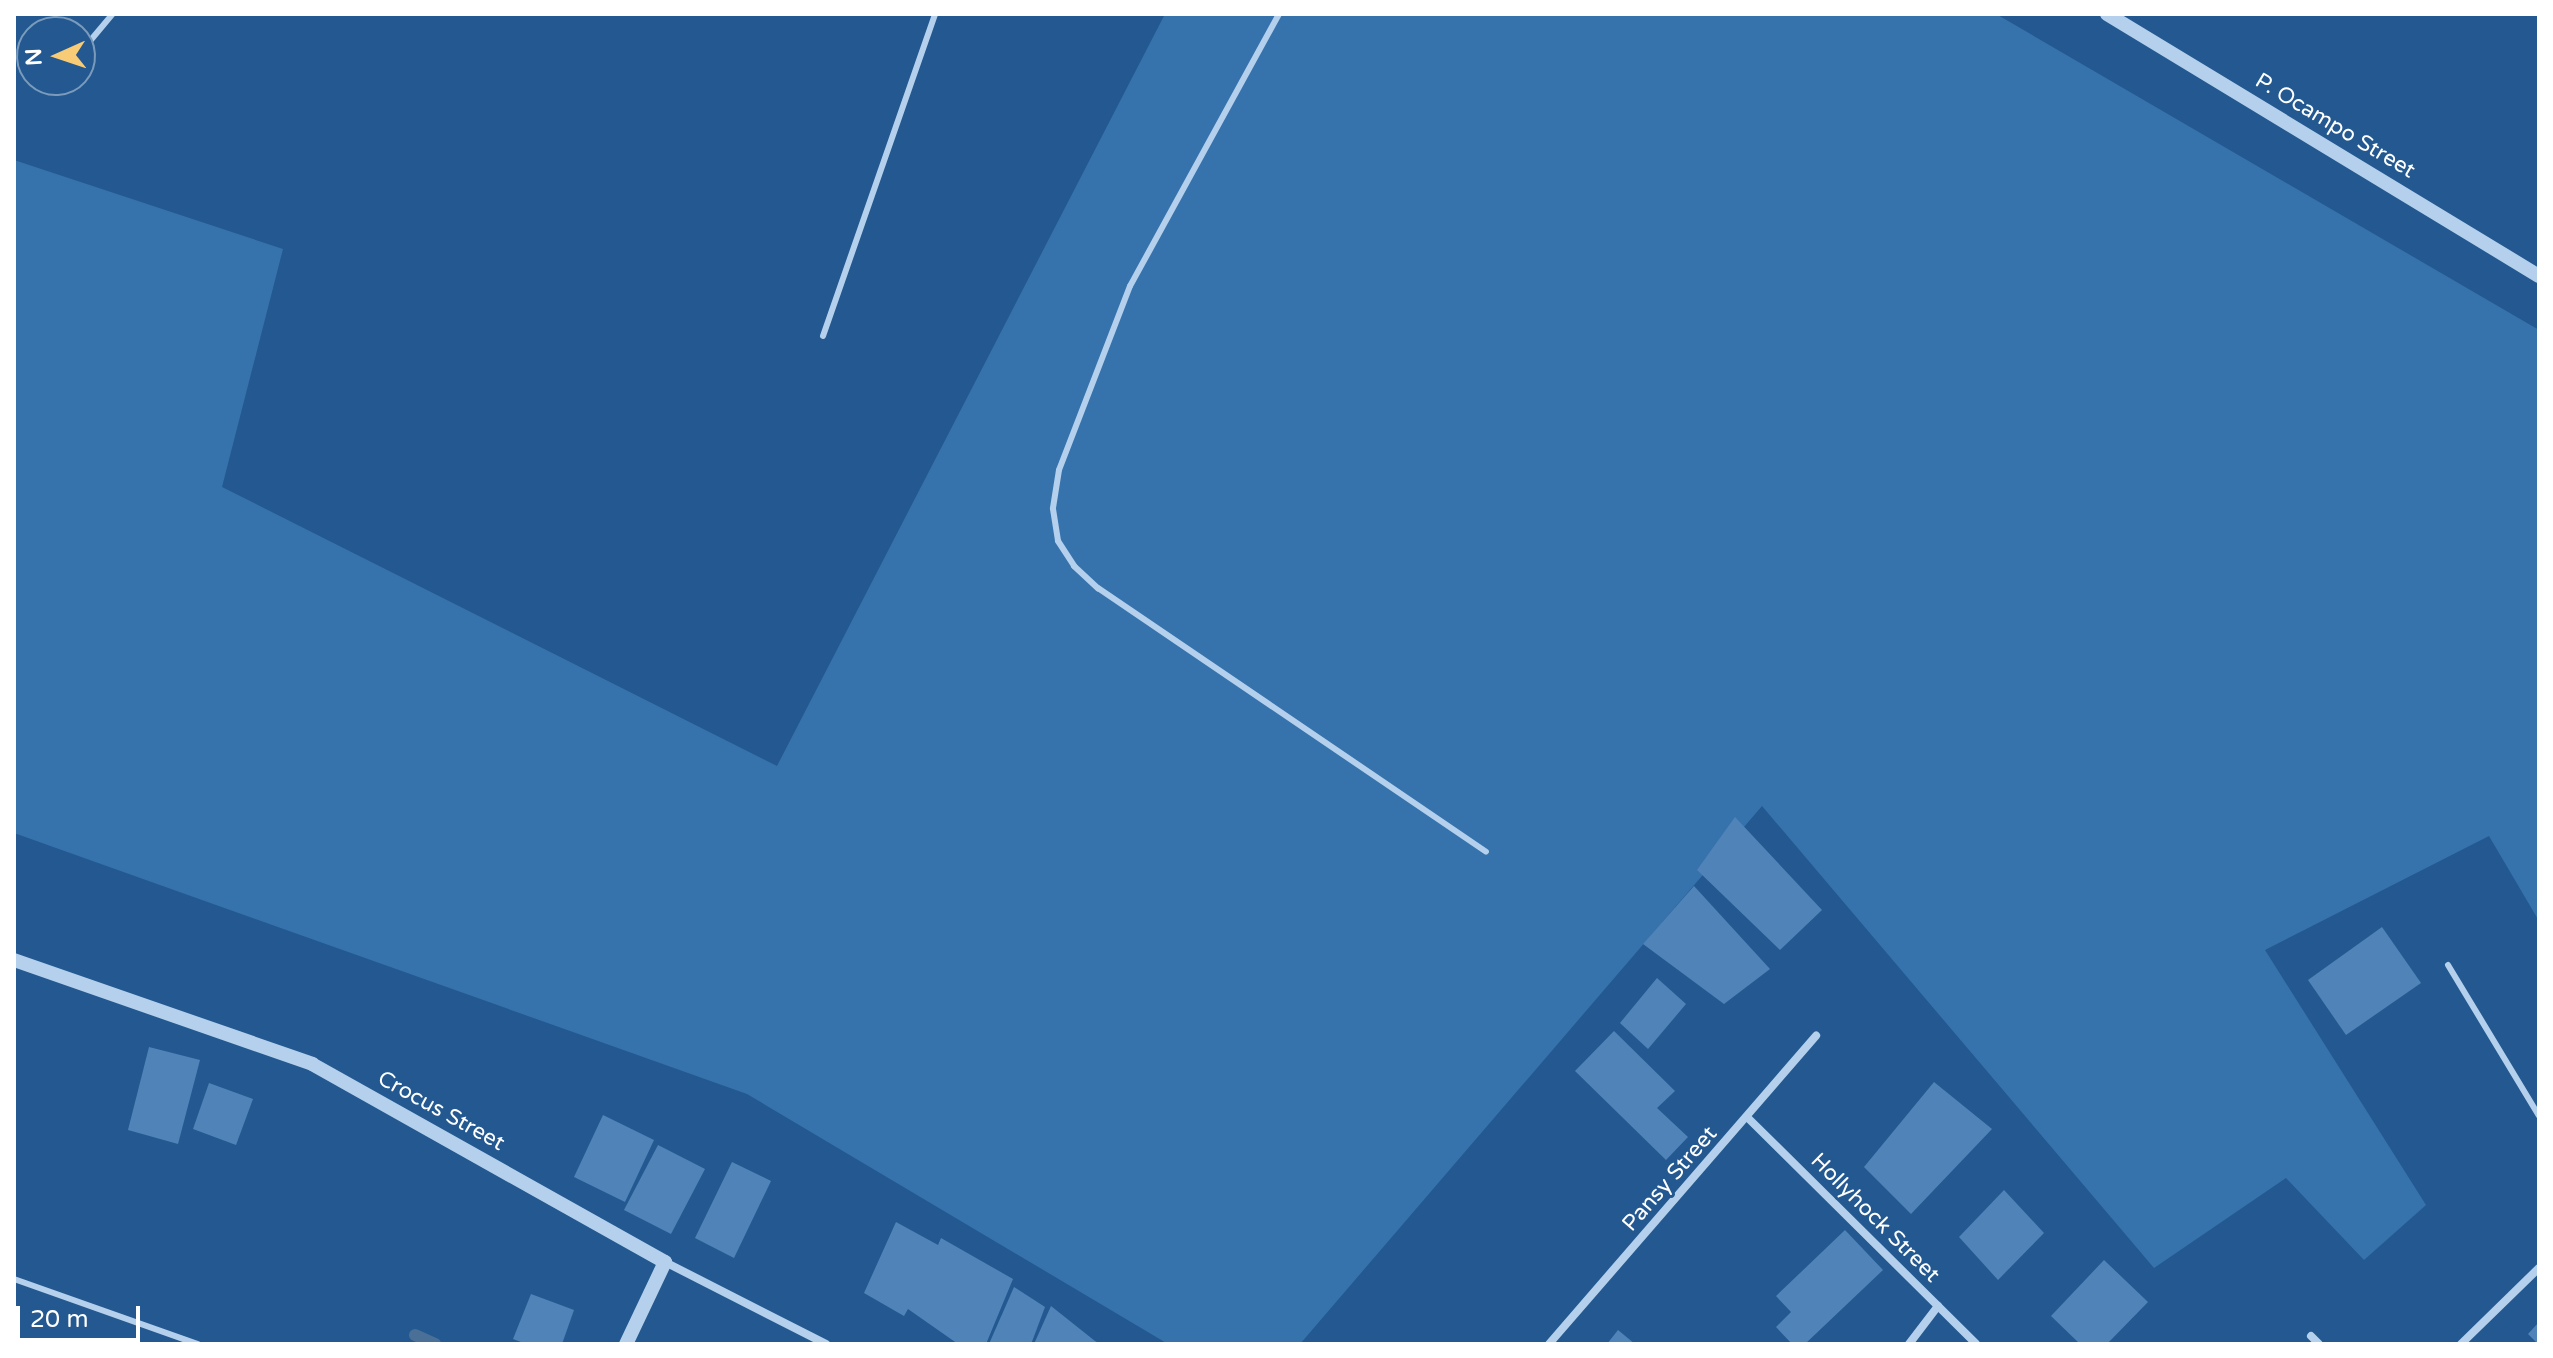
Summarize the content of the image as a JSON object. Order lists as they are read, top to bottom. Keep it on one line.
{"streets":{"street":["P. Ocampo Street","Crocus Street","Pansy Street","Hollyhock Street"]},"crossings":[["Pansy Street","Hollyhock Street"]],"scale_bar":"20 m","north":"left"}
